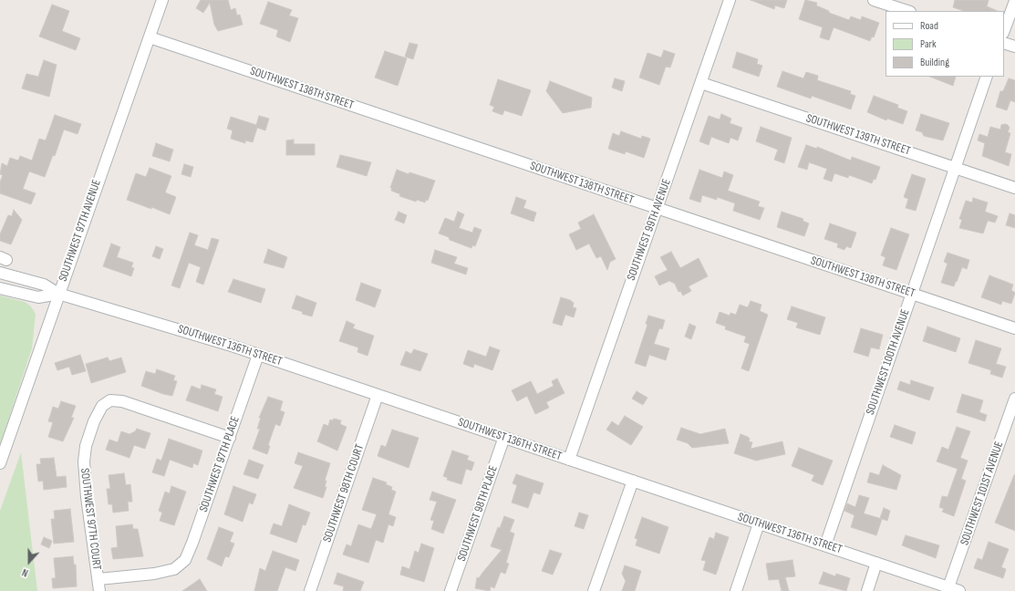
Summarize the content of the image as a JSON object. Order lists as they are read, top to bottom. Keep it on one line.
{"streets":{"street":["SOUTHWEST 138TH STREET","SOUTHWEST 139TH STREET","SOUTHWEST 99TH AVENUE","SOUTHWEST 97TH AVENUE","SOUTHWEST 136TH STREET","SOUTHWEST 100TH AVENUE","SOUTHWEST 97TH PLACE","SOUTHWEST 98TH COURT","SOUTHWEST 101ST AVENUE","SOUTHWEST 98TH PLACE","SOUTHWEST 97TH COURT"]},"crossings":[["SOUTHWEST 138TH STREET","SOUTHWEST 99TH AVENUE"],["SOUTHWEST 138TH STREET","SOUTHWEST 97TH AVENUE"],["SOUTHWEST 138TH STREET","SOUTHWEST 100TH AVENUE"],["SOUTHWEST 139TH STREET","SOUTHWEST 99TH AVENUE"],["SOUTHWEST 139TH STREET","SOUTHWEST 100TH AVENUE"],["SOUTHWEST 99TH AVENUE","SOUTHWEST 136TH STREET"],["SOUTHWEST 97TH AVENUE","SOUTHWEST 136TH STREET"],["SOUTHWEST 136TH STREET","SOUTHWEST 100TH AVENUE"],["SOUTHWEST 136TH STREET","SOUTHWEST 97TH PLACE"],["SOUTHWEST 136TH STREET","SOUTHWEST 98TH COURT"],["SOUTHWEST 136TH STREET","SOUTHWEST 101ST AVENUE"],["SOUTHWEST 136TH STREET","SOUTHWEST 98TH PLACE"],["SOUTHWEST 97TH PLACE","SOUTHWEST 97TH COURT"]],"legend":["Road","Park","Building"],"north":"bottom"}
